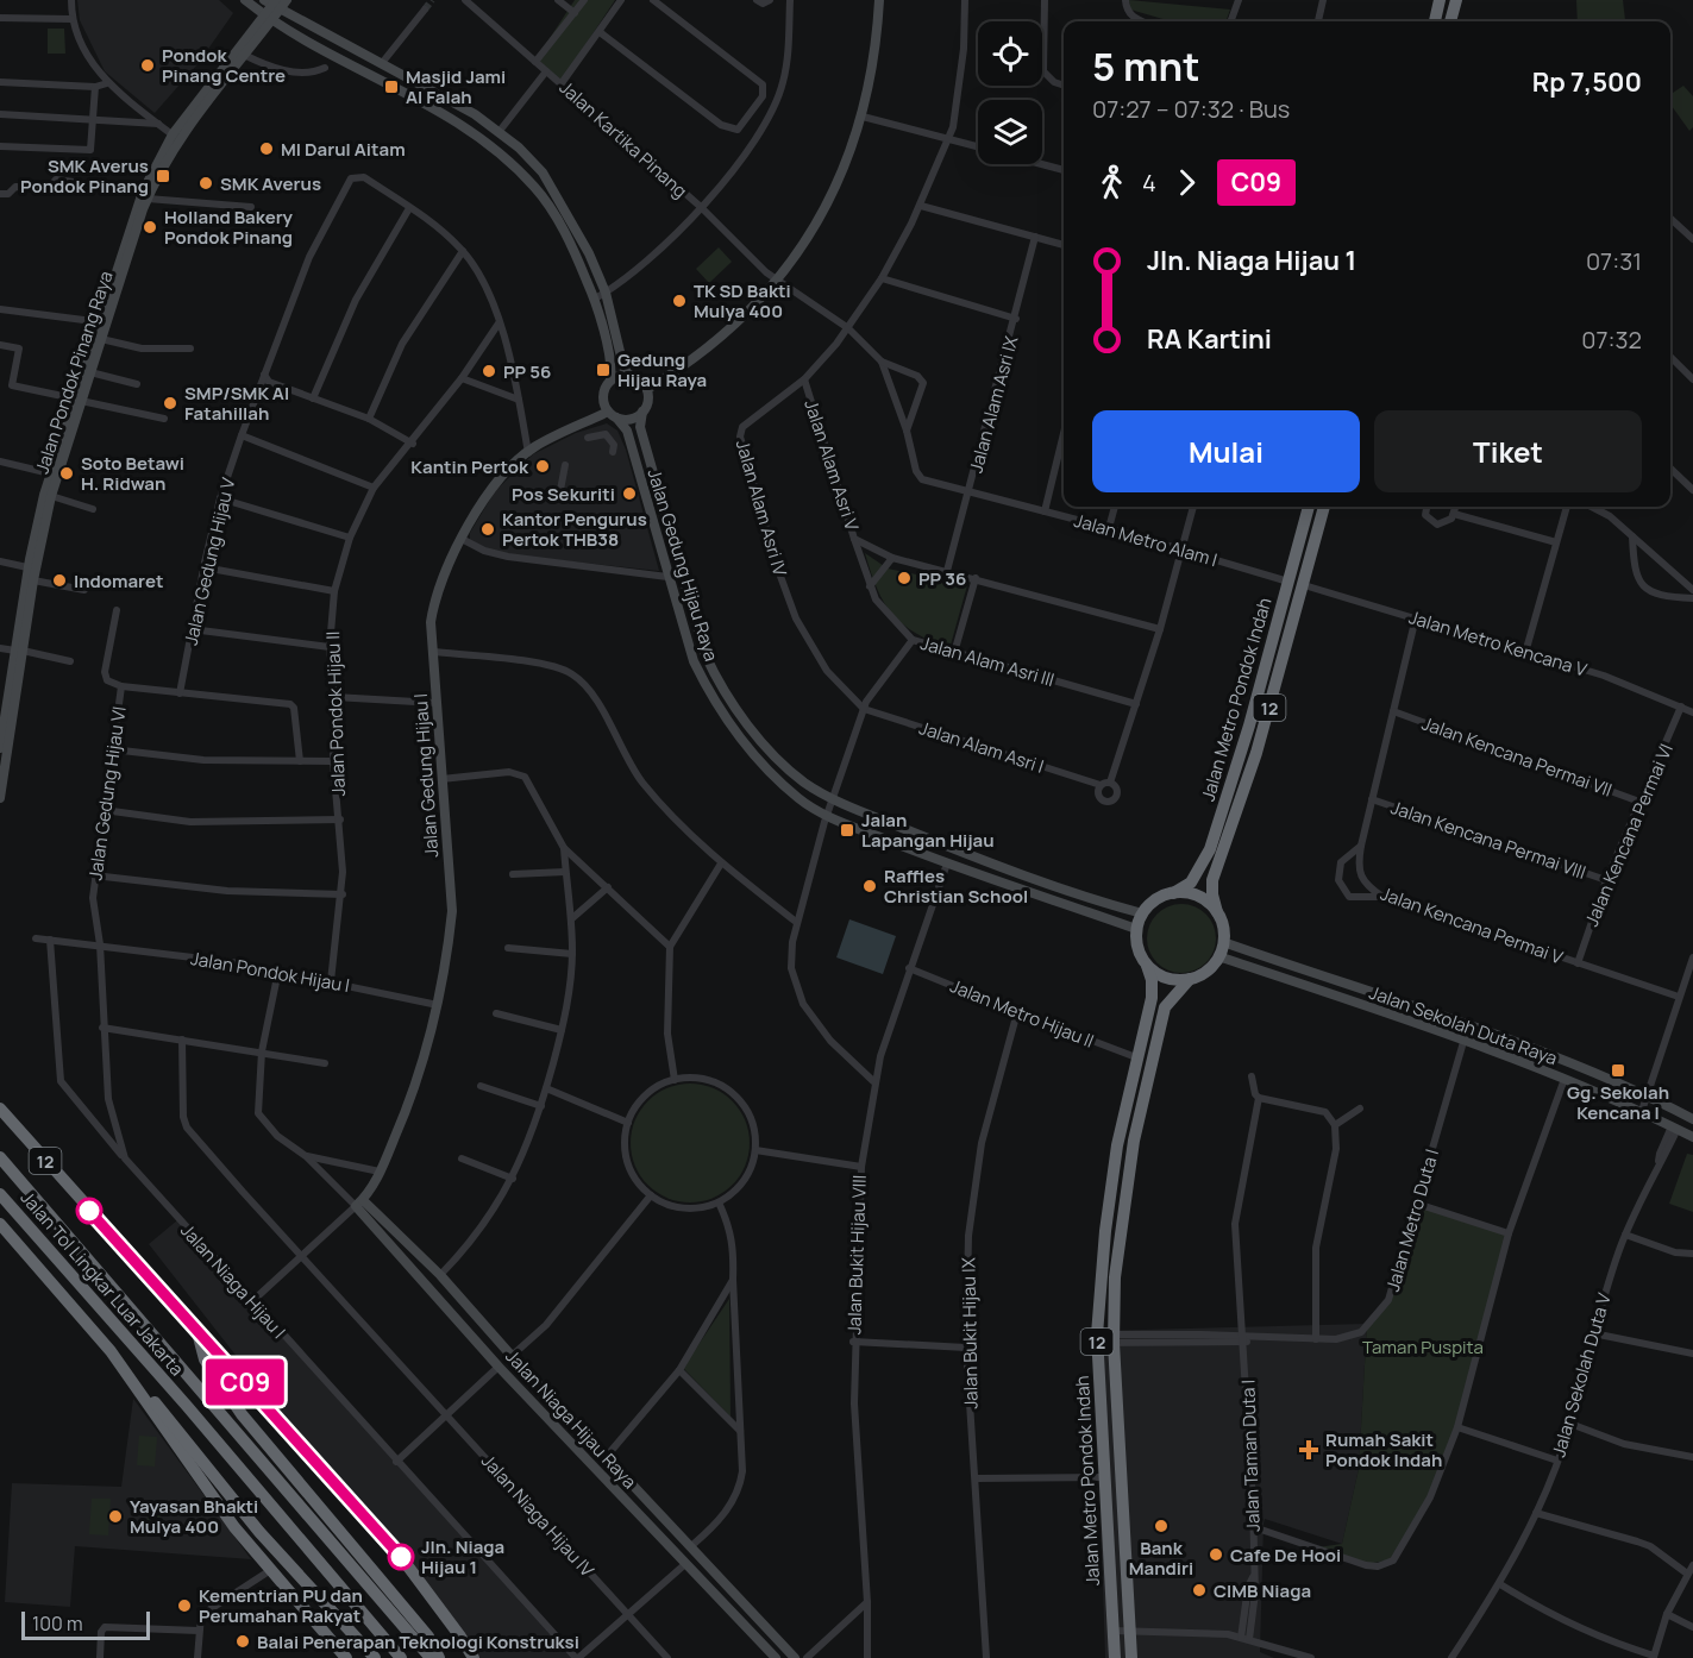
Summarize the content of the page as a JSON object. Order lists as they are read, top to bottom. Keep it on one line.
{"streets":{"highway":["Jalan Metro Pondok Indah","12","Jalan Tol Lingkar Luar Jakarta"],"main road":["Jalan Pondok Pinang Raya","Jalan Gedung Hijau Raya","Jalan Gedung Hijau I","Jalan Sekolah Duta Raya","Jalan Niaga Hijau Raya"],"street":["Jalan Kartika Pinang","Jalan Alam Asri IX","Jalan Alam Asri V","Jalan Alam Asri IV","Jalan Metro Alam I","Jalan Gedung Hijau V","Jalan Metro Kencana V","Jalan Alam Asri III","Jalan Pondok Hijau II","Jalan Alam Asri I","Jalan Kencana Permai VII","Jalan Gedung Hijau VI","Jalan Kencana Permai VI","Jalan Kencana Permai VIII","Jalan Kencana Permai V","Jalan Pondok Hijau I","Jalan Metro Hijau II","Jalan Metro Duta I","Jalan Bukit Hijau VIII","Jalan Niaga Hijau I","Jalan Bukit Hijau IX","Jalan Sekolah Duta V","Jalan Taman Duta I","Jalan Niaga Hijau IV"]},"crossings":[["Jalan Kartika Pinang","Jalan Metro Alam I"],["Jalan Alam Asri IX","Jalan Alam Asri V"],["Jalan Alam Asri IX","Jalan Metro Alam I"],["Jalan Alam Asri V","Jalan Alam Asri IV"],["Jalan Alam Asri V","Jalan Alam Asri III"],["Jalan Alam Asri IV","Jalan Metro Alam I"],["Jalan Alam Asri IV","Jalan Alam Asri I"],["Jalan Metro Alam I","Jalan Metro Pondok Indah"],["Jalan Gedung Hijau V","Jalan Pondok Hijau II"],["Jalan Gedung Hijau V","Jalan Gedung Hijau I"],["Jalan Gedung Hijau Raya","Jalan Metro Pondok Indah"],["Jalan Gedung Hijau Raya","12"],["Jalan Gedung Hijau Raya","Jalan Gedung Hijau I"],["Jalan Gedung Hijau Raya","Jalan Sekolah Duta Raya"],["Jalan Gedung Hijau Raya","Jalan Bukit Hijau VIII"],["Jalan Metro Kencana V","Jalan Metro Pondok Indah"],["Jalan Metro Kencana V","Jalan Kencana Permai VI"],["Jalan Metro Kencana V","Jalan Kencana Permai V"],["Jalan Metro Pondok Indah","12"],["Jalan Metro Pondok Indah","Jalan Metro Hijau II"],["Jalan Metro Pondok Indah","Jalan Sekolah Duta Raya"],["Jalan Metro Pondok Indah","Jalan Metro Duta I"],["12","Jalan Sekolah Duta Raya"],["Jalan Pondok Hijau II","Jalan Pondok Hijau I"],["Jalan Kencana Permai VII","Jalan Kencana Permai VI"],["Jalan Kencana Permai VII","Jalan Kencana Permai V"],["Jalan Gedung Hijau I","Jalan Pondok Hijau I"],["Jalan Gedung Hijau I","Jalan Niaga Hijau Raya"],["Jalan Gedung Hijau VI","Jalan Pondok Hijau I"],["Jalan Gedung Hijau VI","Jalan Niaga Hijau I"],["Jalan Kencana Permai VI","Jalan Kencana Permai VIII"],["Jalan Kencana Permai VI","Jalan Kencana Permai V"],["Jalan Kencana Permai VIII","Jalan Kencana Permai V"],["Jalan Pondok Hijau I","Jalan Niaga Hijau I"],["Jalan Metro Hijau II","Jalan Bukit Hijau VIII"],["Jalan Metro Hijau II","Jalan Bukit Hijau IX"],["Jalan Sekolah Duta Raya","Jalan Metro Duta I"],["Jalan Sekolah Duta Raya","Jalan Sekolah Duta V"],["Jalan Metro Duta I","Jalan Taman Duta I"]],"parks":["Taman Puspita"],"places":{"other":["Pondok Pinang Centre","MI Darul Aitam","SMK Averus","Holland Bakery Pondok Pinang","TK SD Bakti Mulya 400","PP 56","SMP/SMK Al Fatahillah","Kantin Pertok","Soto Betawi H. Ridwan","Pos Sekuriti","Kantor Pengurus Pertok THB38","PP 36","Indomaret","Raffles Christian School","Yayasan Bhakti Mulya 400","Bank Mandiri","Cafe De Hooi","Jln. Niaga Hijau 1","CIMB Niaga","Kementrian PU dan Perumahan Rakyat","Balai Penerapan Teknologi Konstruksi"],"transit":["Masjid Jami Al Falah","SMK Averus Pondok Pinang","Gedung Hijau Raya","Jalan Lapangan Hijau","Gg. Sekolah Kencana I"],"health":["Rumah Sakit Pondok Indah"]},"lines":["bus line C09"],"scale_bar":"100 m","page":{"on_map":"C09","heading":["5 mnt","07:27 – 07:32 · Bus","Rp 7,500"],"legs":["4","C09"],"list":[{"name":"Jln. Niaga Hijau 1","value":"07:31"},{"name":"RA Kartini","value":"07:32"}],"buttons":["Mulai","Tiket"],"scale":"100 m"}}
